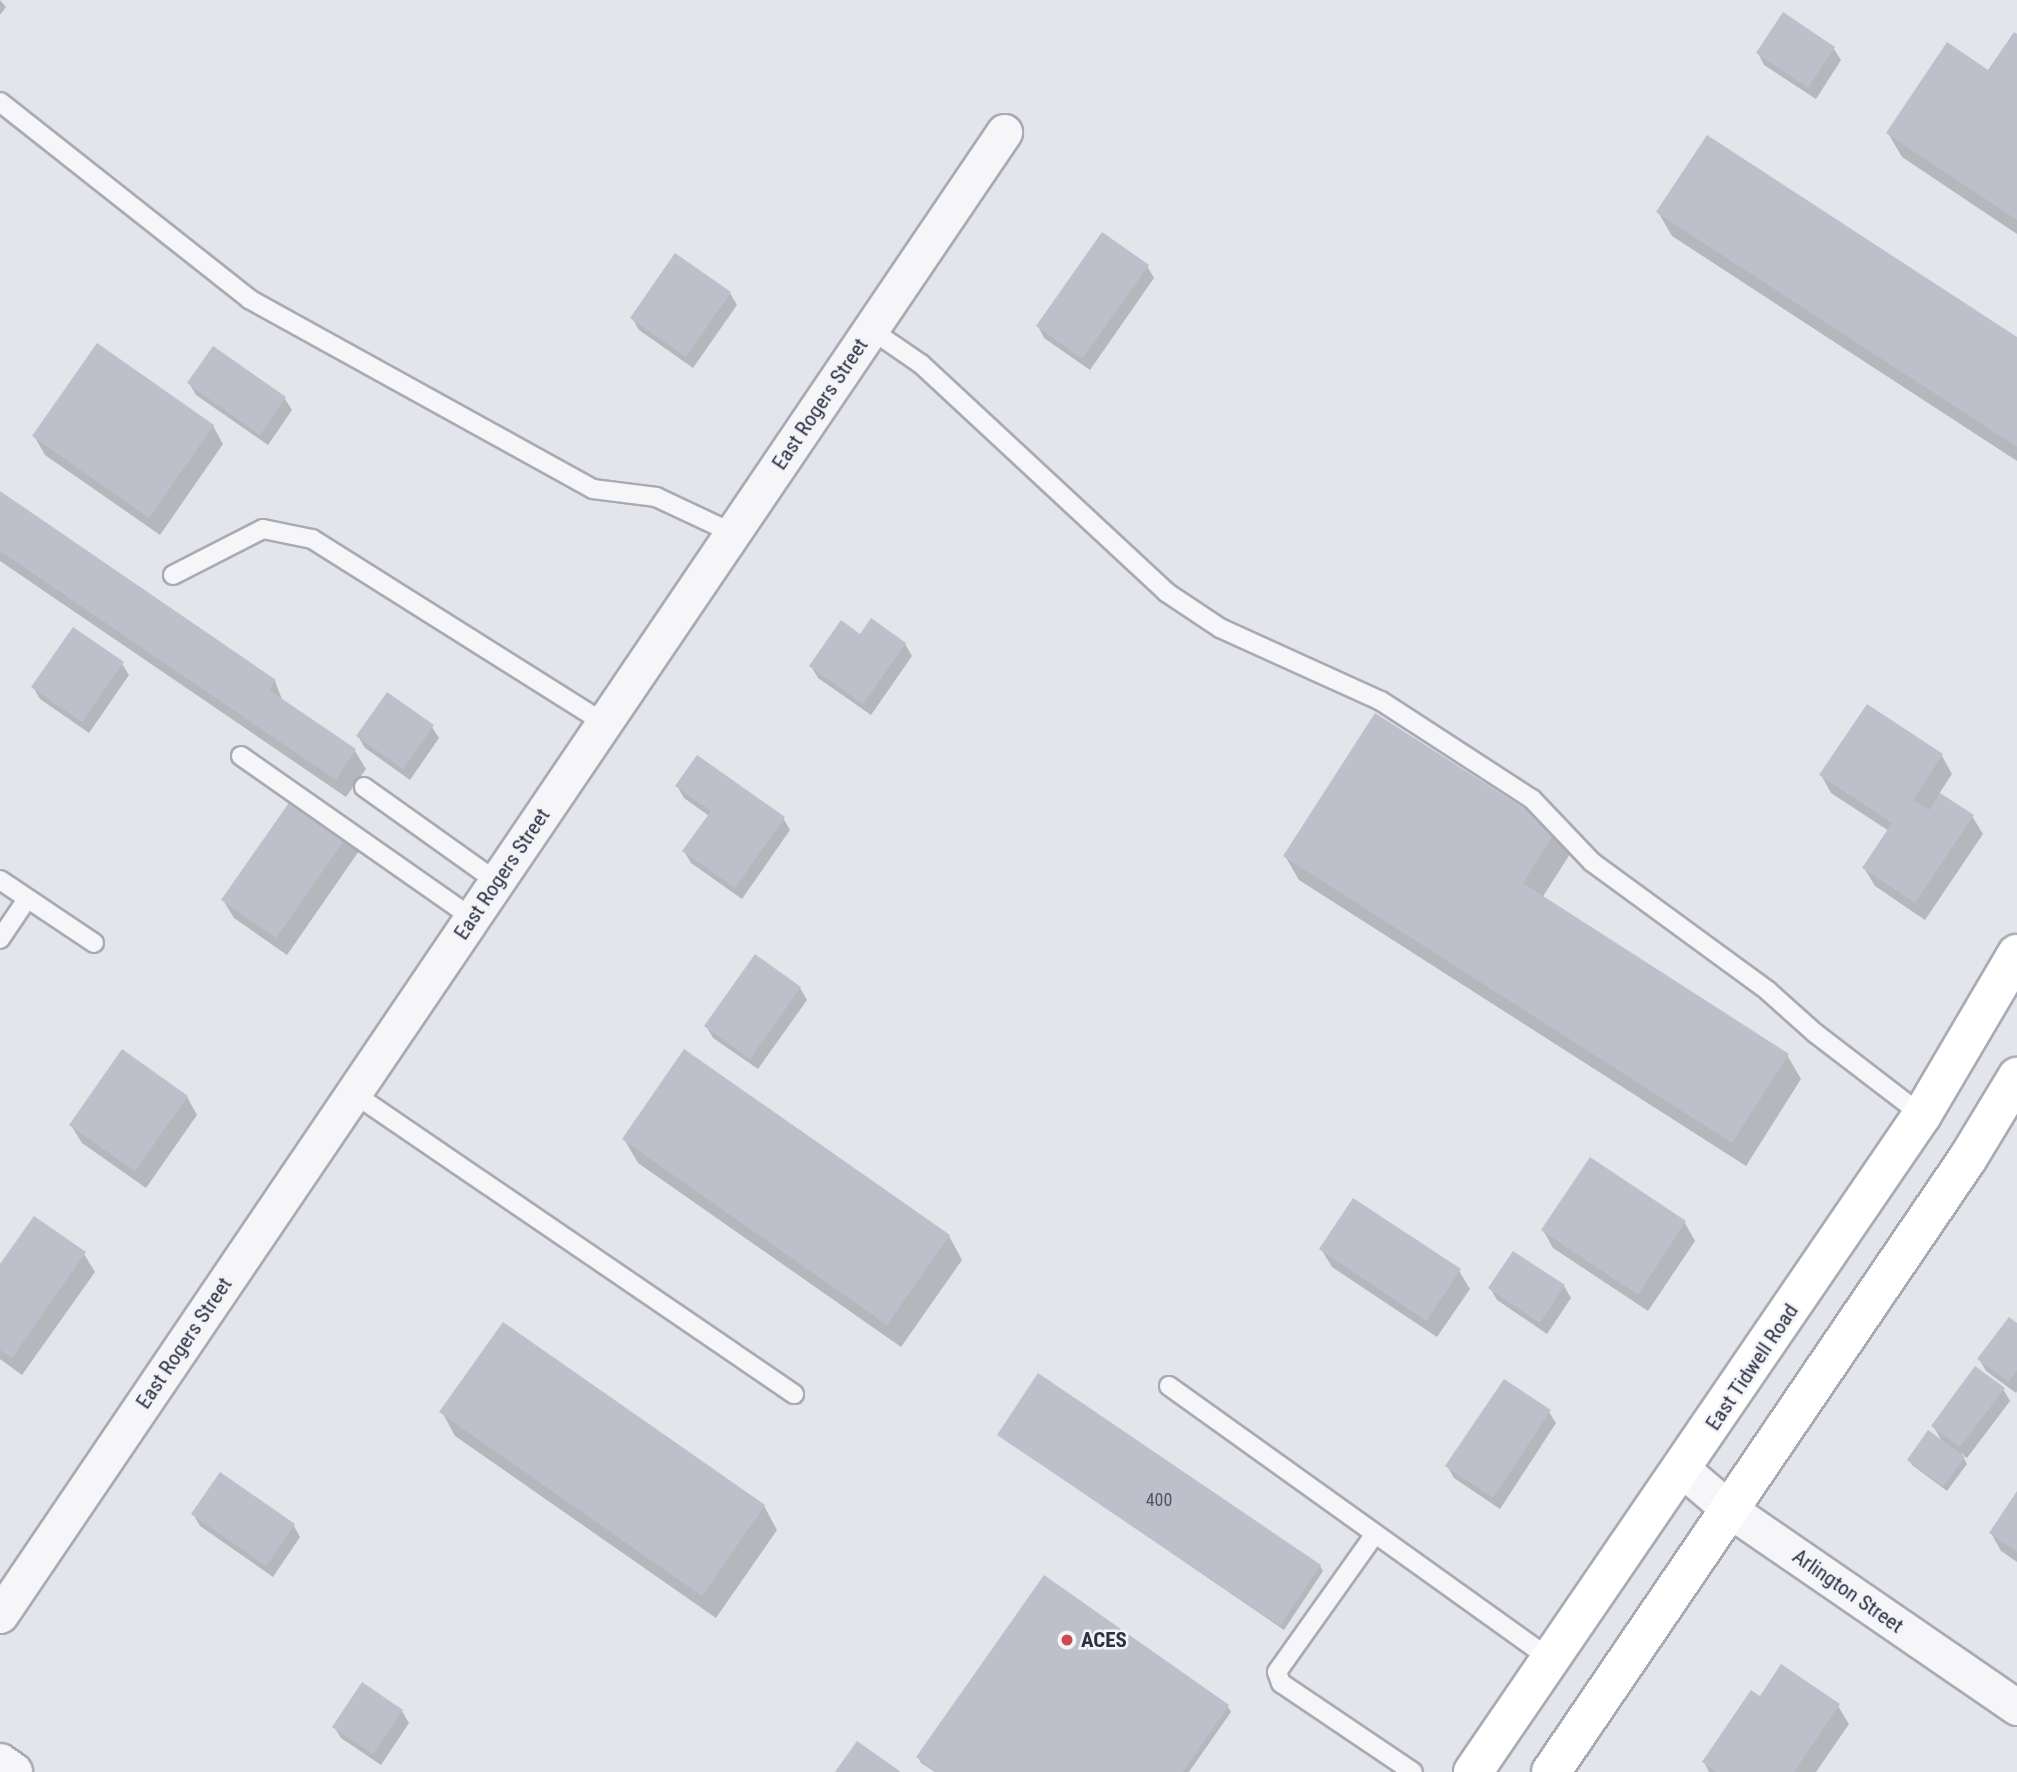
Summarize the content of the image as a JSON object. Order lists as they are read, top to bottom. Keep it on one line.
{"streets":{"main road":["East Tidwell Road"],"street":["East Rogers Street","Arlington Street"]},"crossings":[["East Tidwell Road","Arlington Street"]],"places":["ACES"],"house_numbers":["400"]}
